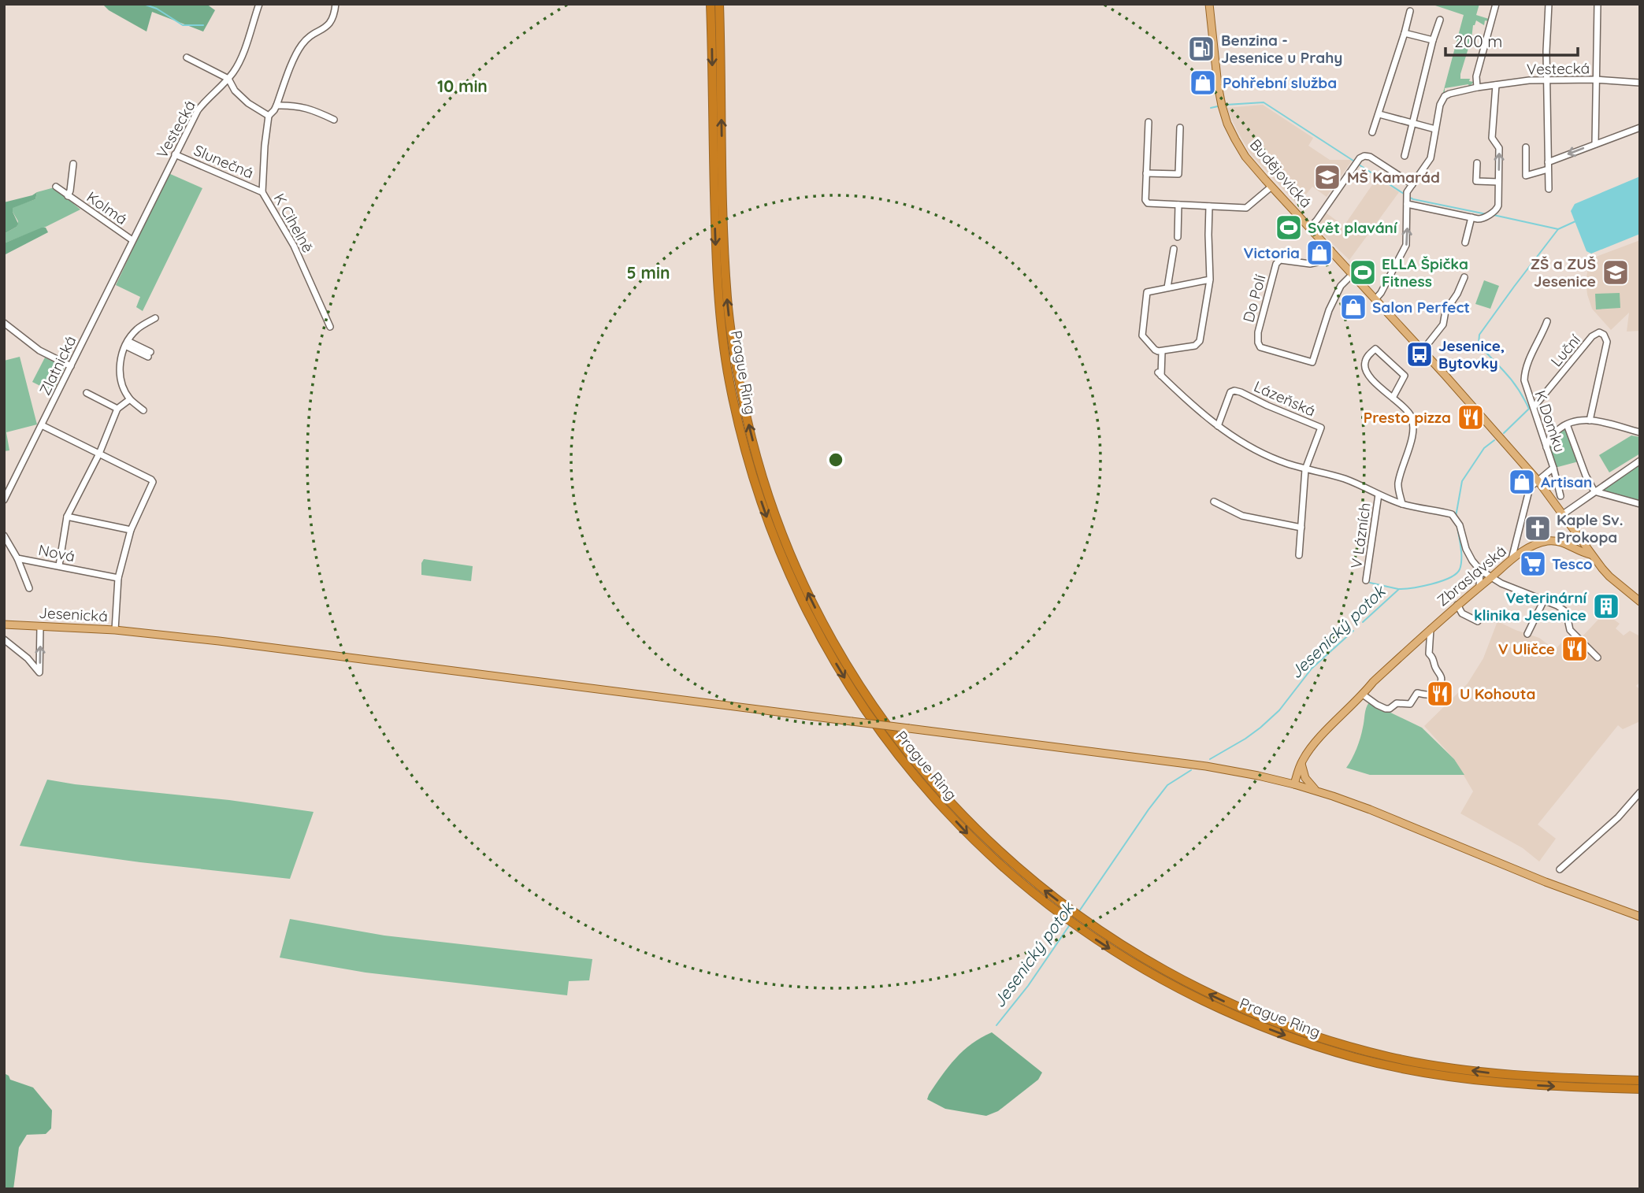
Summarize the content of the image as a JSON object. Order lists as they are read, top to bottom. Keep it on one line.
{"streets":{"highway":["Prague Ring"],"main road":["Budějovická","Zbraslavská","Jesenická"],"street":["Vestecká","Slunečná","Kolmá","K Cihelně","Do Polí","Luční","Zlatnická","Lázeňská","K Domku","V Lázních","Nová"]},"crossings":[["Vestecká","Slunečná"],["Vestecká","Kolmá"],["Vestecká","Zlatnická"],["Slunečná","K Cihelně"],["Budějovická","Do Polí"],["Budějovická","K Domku"],["Budějovická","Zbraslavská"],["Kolmá","Zlatnická"],["Luční","K Domku"],["Lázeňská","V Lázních"],["V Lázních","Zbraslavská"],["Zbraslavská","Jesenická"]],"water":["Jesenický potok"],"places":{"fuel station":["Benzina - Jesenice u Prahy"],"shop":["Pohřební služba","Victoria","Salon Perfect","Artisan"],"school or university":["MŠ Kamarád","ZŠ a ZUŠ Jesenice"],"sports":["Svět plavání","ELLA Špička Fitness"],"bus stop":["Jesenice, Bytovky"],"restaurant":["Presto pizza","V Uličce","U Kohouta"],"church":["Kaple Sv. Prokopa"],"supermarket":["Tesco"],"building":["Veterinární klinika Jesenice"]},"scale_bar":"200 m","rings":["10 min","5 min"]}
